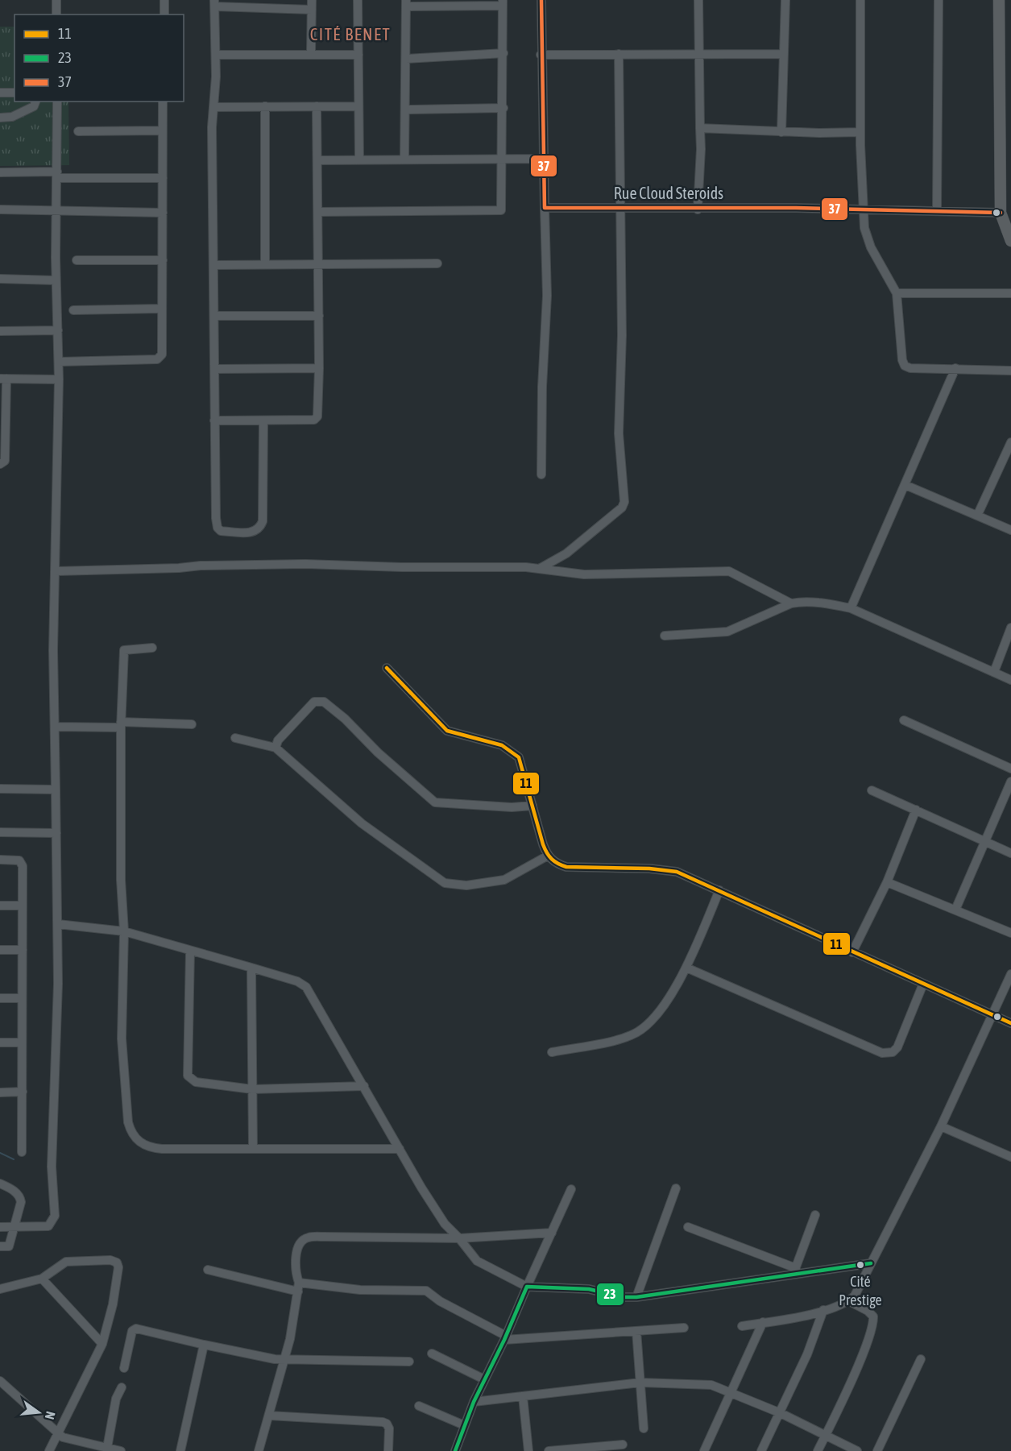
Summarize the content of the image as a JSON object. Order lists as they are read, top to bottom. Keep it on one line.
{"streets":{"street":["Rue Cloud Steroids"]},"districts":["CITÉ BENET"],"places":["Cité Prestige"],"lines":["transit line 37","transit line 11","transit line 23"],"legend":["11","23","37"],"north":"right"}
